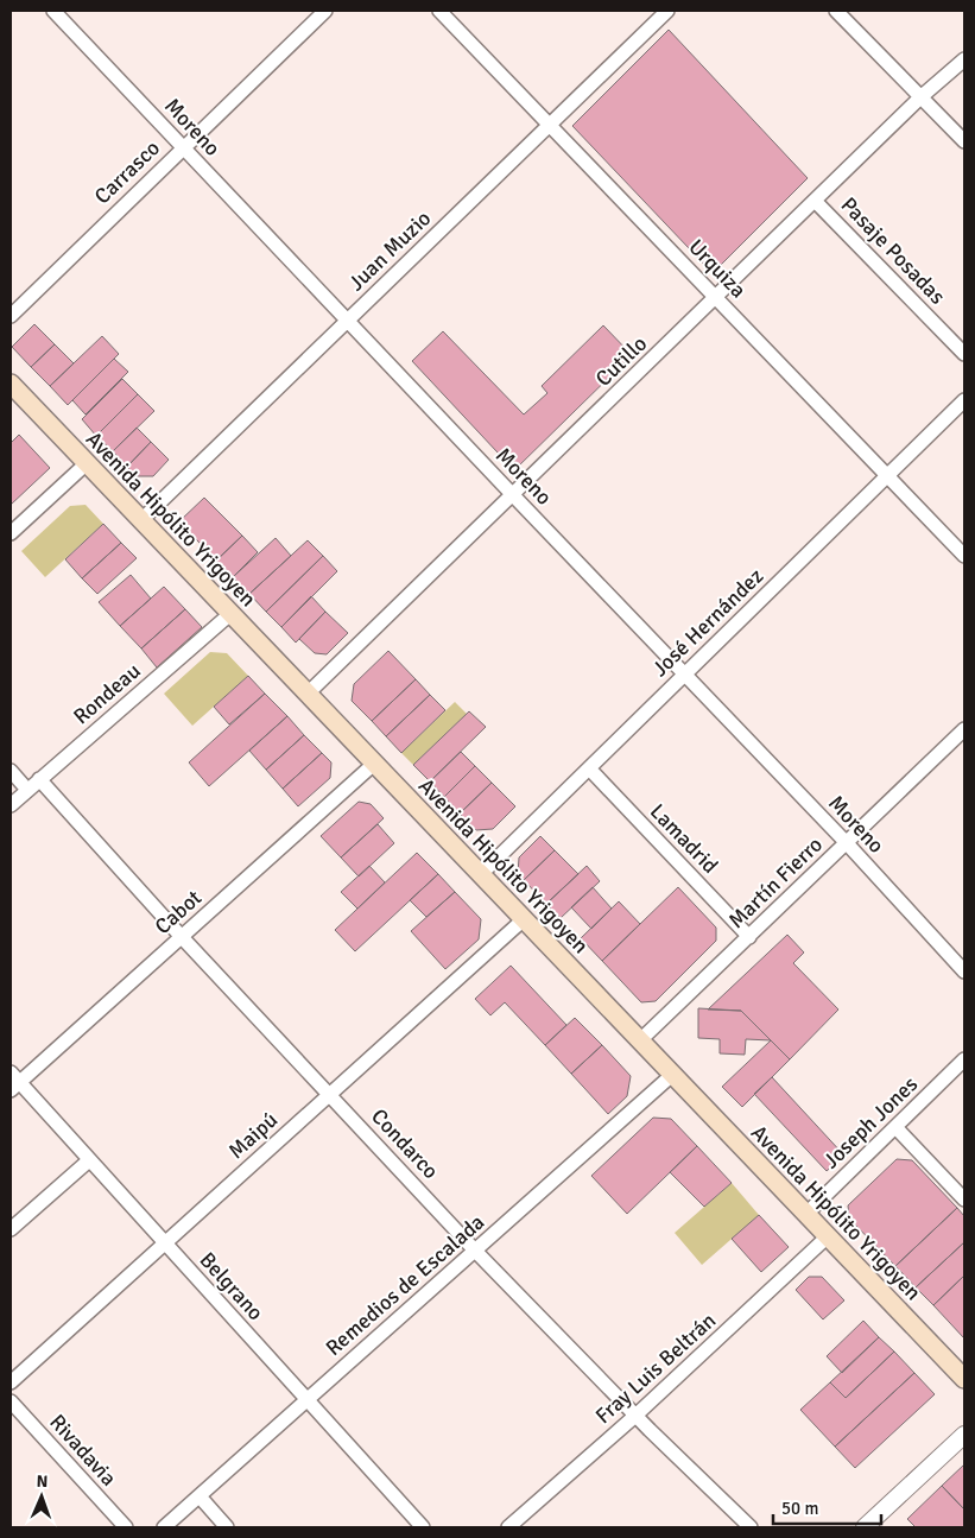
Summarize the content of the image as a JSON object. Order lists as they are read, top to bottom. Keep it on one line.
{"streets":{"main road":["Avenida Hipólito Yrigoyen"],"street":["Moreno","Carrasco","Juan Muzio","Pasaje Posadas","Urquiza","Cutillo","José Hernández","Rondeau","Lamadrid","Martín Fierro","Cabot","Joseph Jones","Maipú","Condarco","Remedios de Escalada","Belgrano","Fray Luis Beltrán","Rivadavia"]},"crossings":[["Moreno","Carrasco"],["Moreno","Juan Muzio"],["Moreno","Cutillo"],["Moreno","José Hernández"],["Moreno","Martín Fierro"],["Juan Muzio","Urquiza"],["Juan Muzio","Avenida Hipólito Yrigoyen"],["Pasaje Posadas","Cutillo"],["Urquiza","Cutillo"],["Urquiza","José Hernández"],["Cutillo","Avenida Hipólito Yrigoyen"],["Avenida Hipólito Yrigoyen","José Hernández"],["Avenida Hipólito Yrigoyen","Rondeau"],["Avenida Hipólito Yrigoyen","Martín Fierro"],["Avenida Hipólito Yrigoyen","Cabot"],["Avenida Hipólito Yrigoyen","Joseph Jones"],["Avenida Hipólito Yrigoyen","Maipú"],["Avenida Hipólito Yrigoyen","Remedios de Escalada"],["Avenida Hipólito Yrigoyen","Fray Luis Beltrán"],["José Hernández","Lamadrid"],["Rondeau","Condarco"],["Lamadrid","Martín Fierro"],["Cabot","Condarco"],["Cabot","Belgrano"],["Maipú","Condarco"],["Maipú","Belgrano"],["Condarco","Remedios de Escalada"],["Condarco","Fray Luis Beltrán"],["Remedios de Escalada","Belgrano"]],"scale_bar":"50 m","north":"top"}
